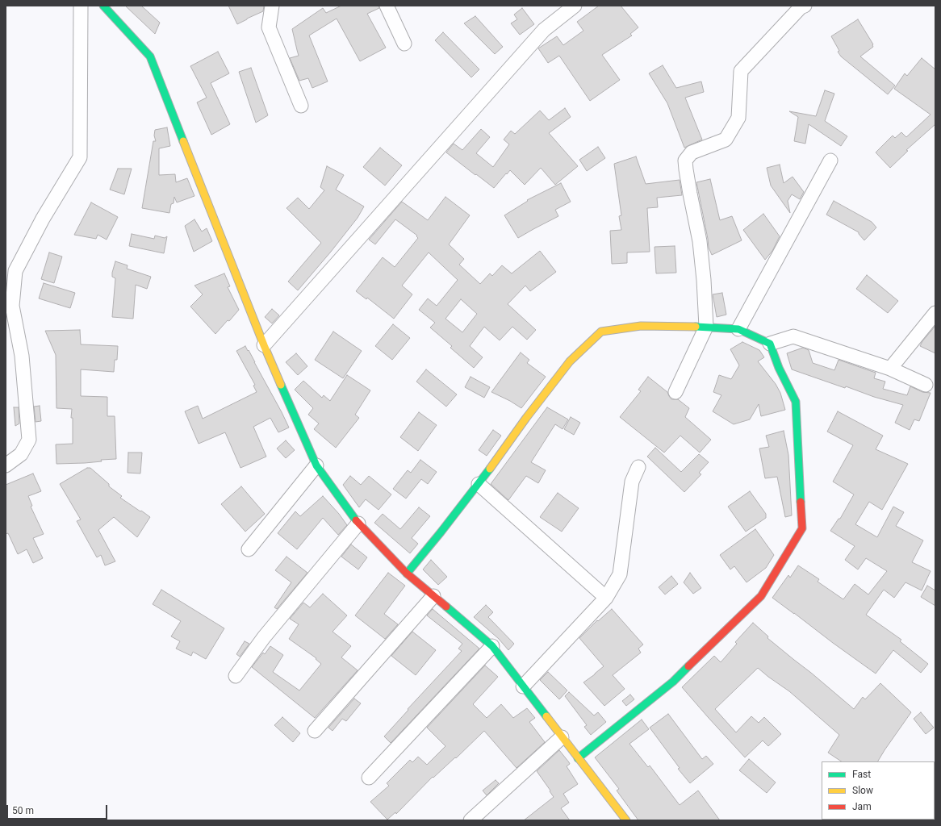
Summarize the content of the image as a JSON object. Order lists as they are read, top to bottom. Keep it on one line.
{"legend":["Fast","Slow","Jam"],"scale_bar":"50 m"}
